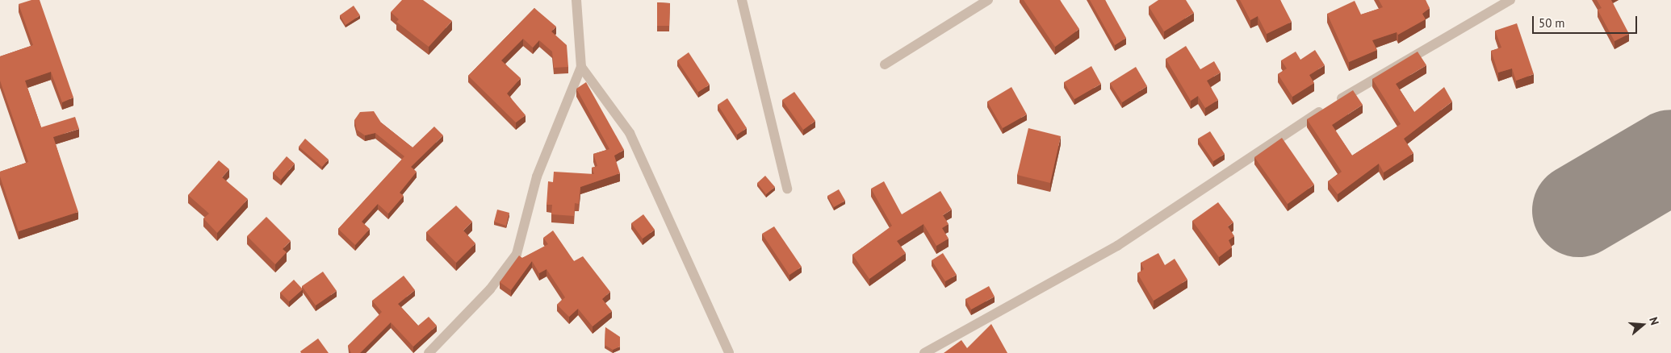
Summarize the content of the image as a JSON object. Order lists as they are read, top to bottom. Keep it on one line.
{"scale_bar":"50 m","north":"right"}
